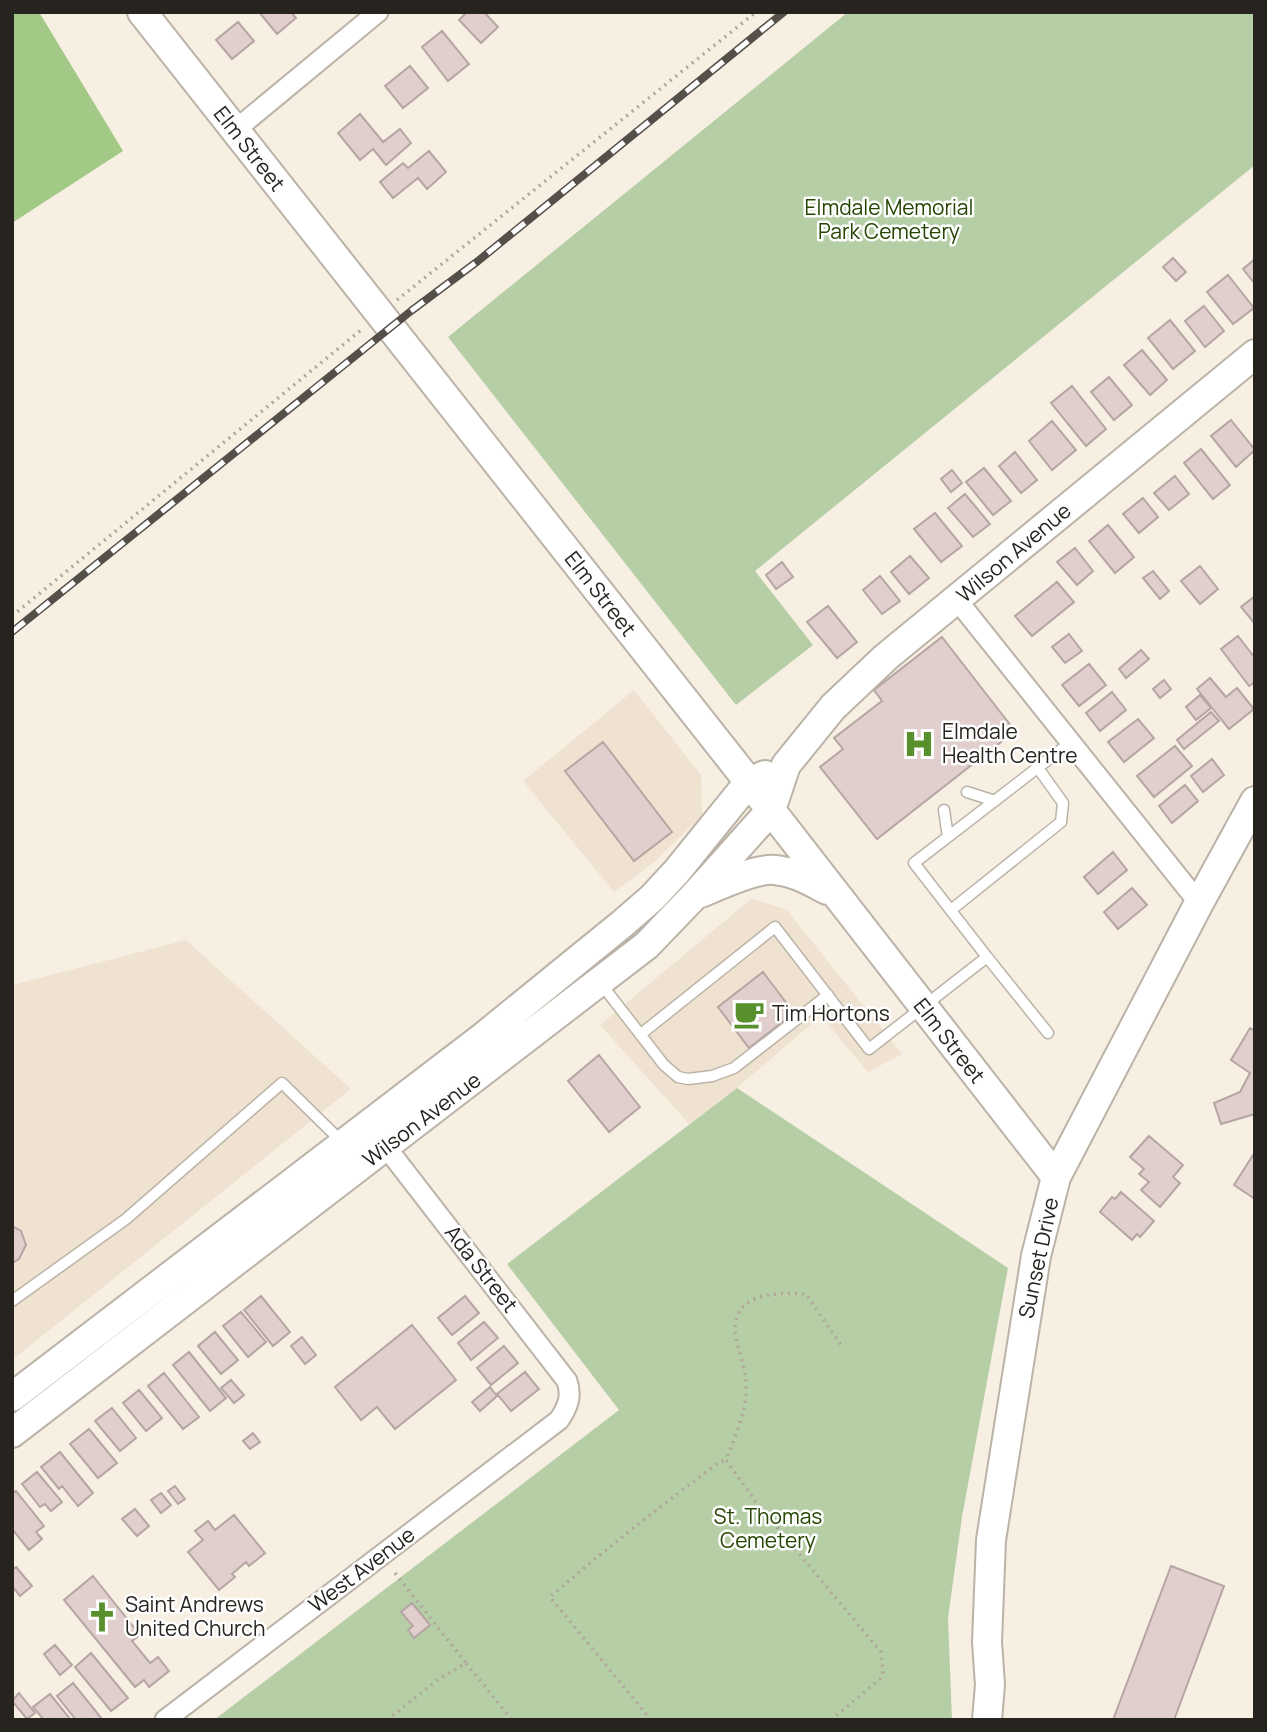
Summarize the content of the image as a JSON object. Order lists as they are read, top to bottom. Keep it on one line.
{"streets":{"street":["Elm Street","Wilson Avenue","Sunset Drive","Ada Street","West Avenue"]},"crossings":[["Elm Street","Wilson Avenue"],["Elm Street","Sunset Drive"],["Wilson Avenue","Ada Street"],["Ada Street","West Avenue"]],"parks":["Elmdale Memorial Park Cemetery","St. Thomas Cemetery"],"places":{"hospital":["Elmdale Health Centre"],"cafe":["Tim Hortons"],"church":["Saint Andrews United Church"]}}
